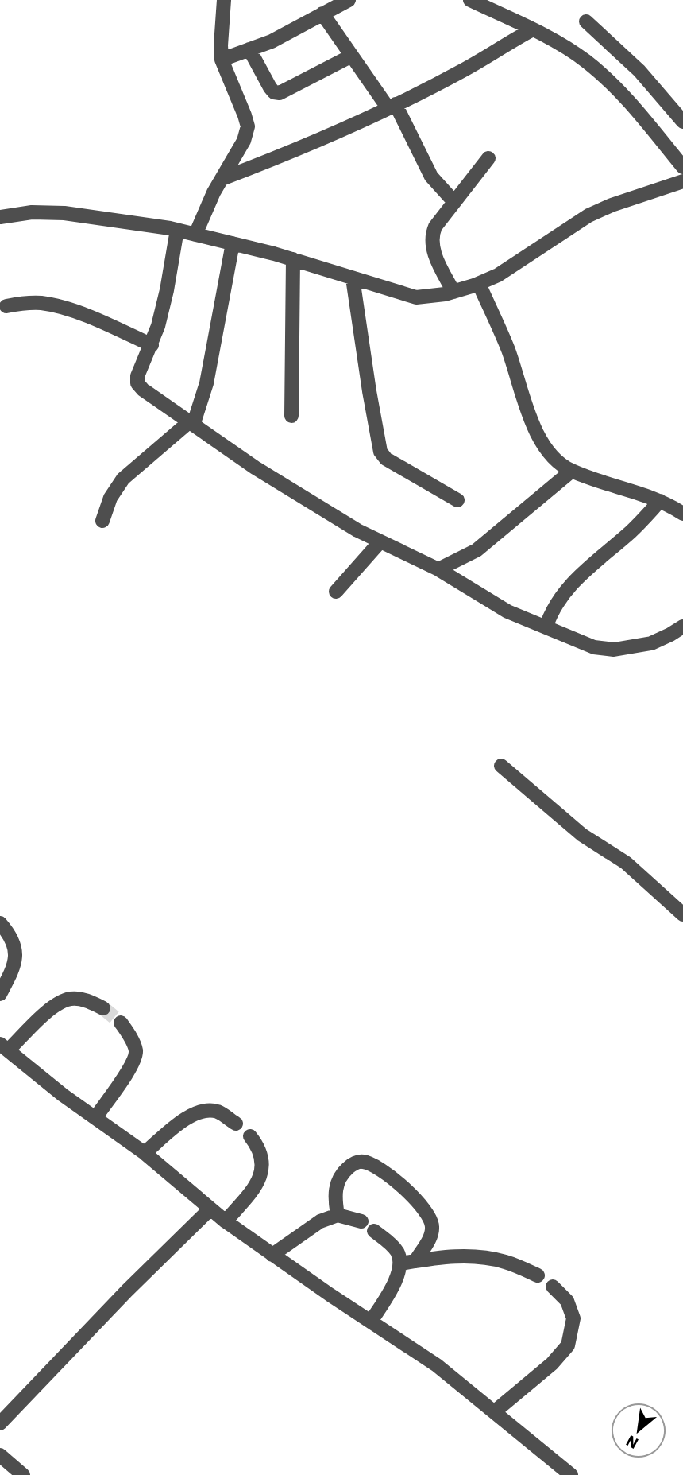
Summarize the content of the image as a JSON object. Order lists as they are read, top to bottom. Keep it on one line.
{"north":"bottom left"}
